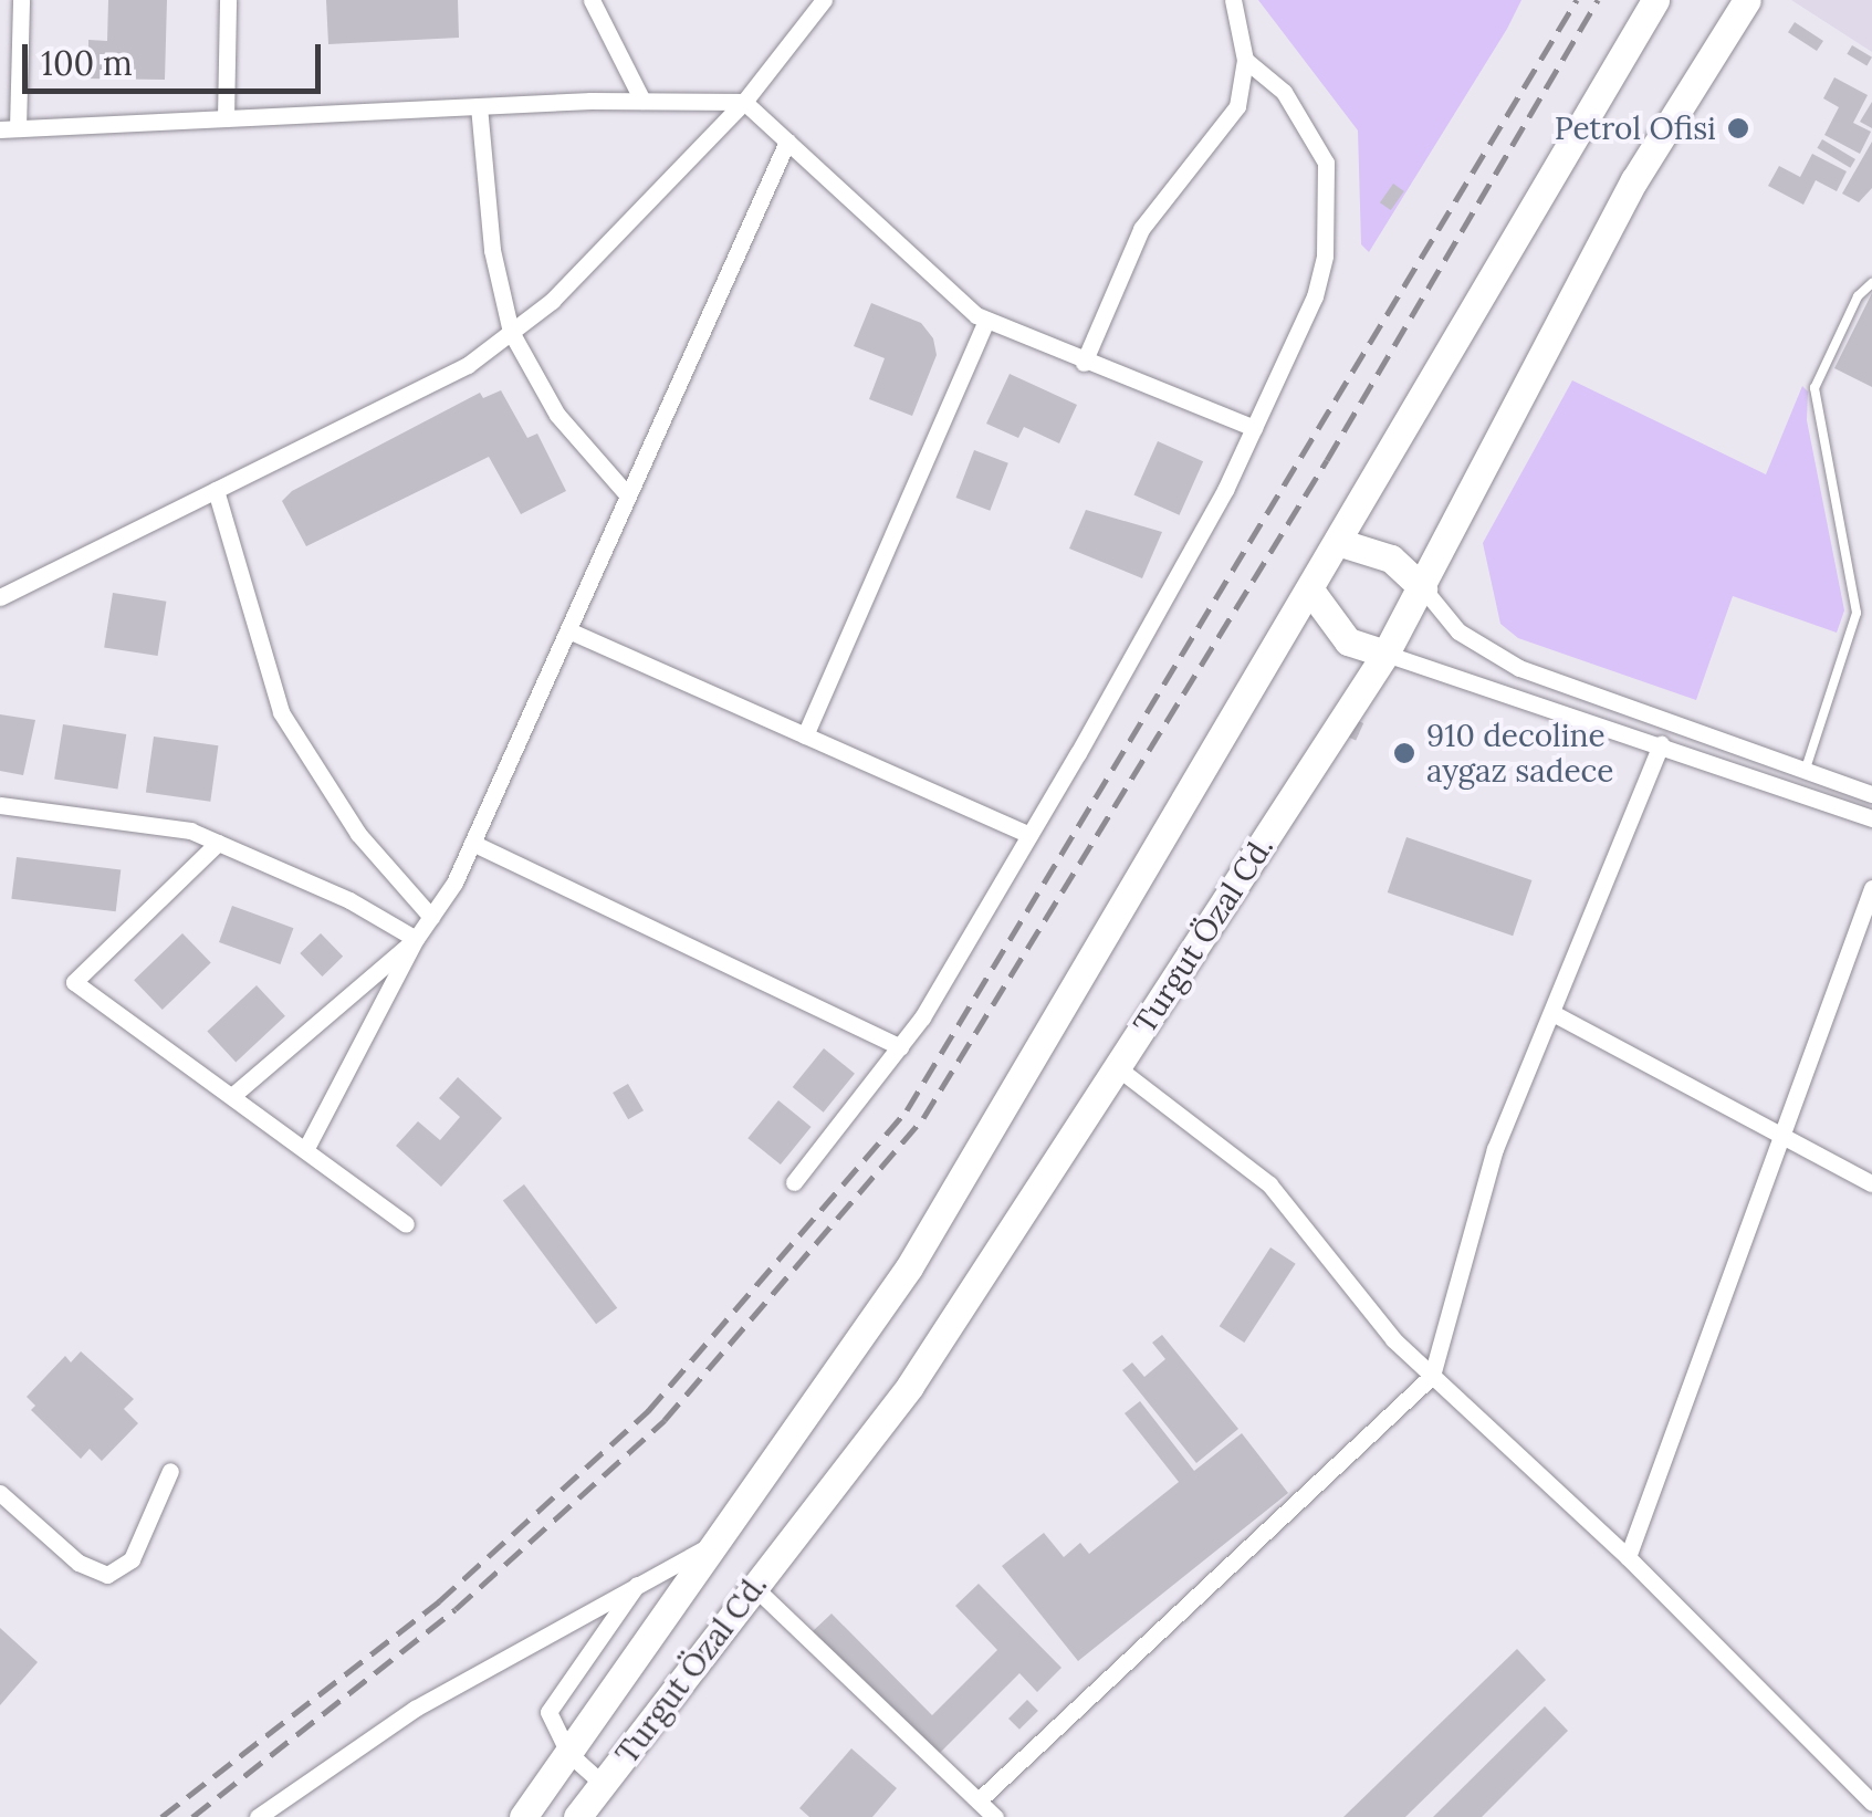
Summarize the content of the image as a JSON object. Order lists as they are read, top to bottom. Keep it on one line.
{"streets":{"main road":["Turgut Özal Cd."]},"places":["Petrol Ofisi","910 decoline aygaz sadece"],"scale_bar":"100 m"}
